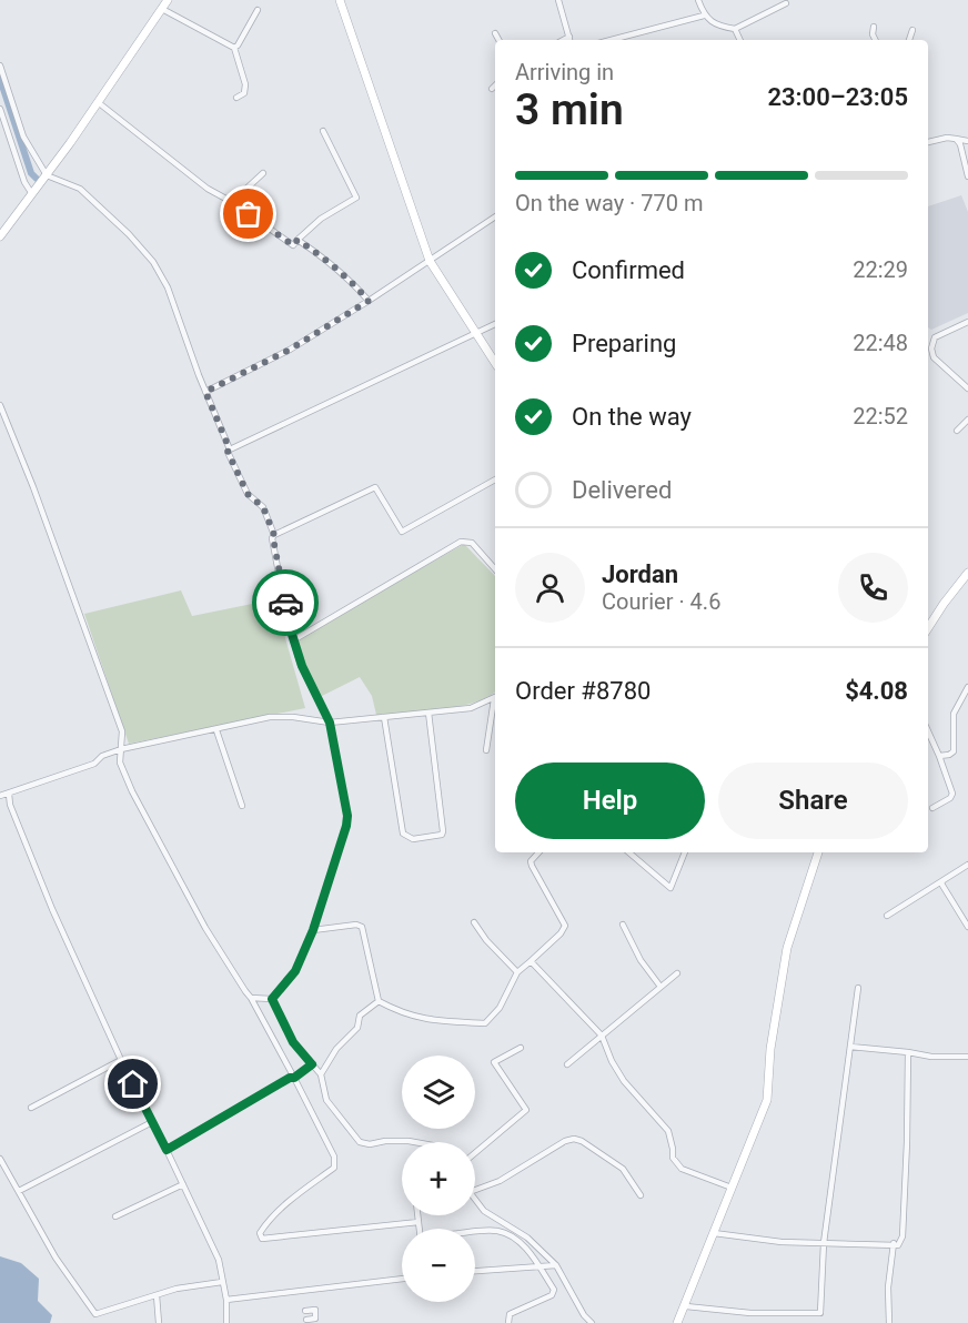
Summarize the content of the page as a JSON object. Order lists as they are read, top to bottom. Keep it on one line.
{"page":{"heading":["3 min","Arriving in","23:00–23:05"],"panel":["Jordan","Courier · 4.6","Order #8780","$4.08"],"bar":"On the way · 770 m","list":[["Confirmed","22:29"],["Preparing","22:48"],["On the way","22:52"],"Delivered"],"buttons":["Help","Share"],"map_buttons":["+","−"]}}
